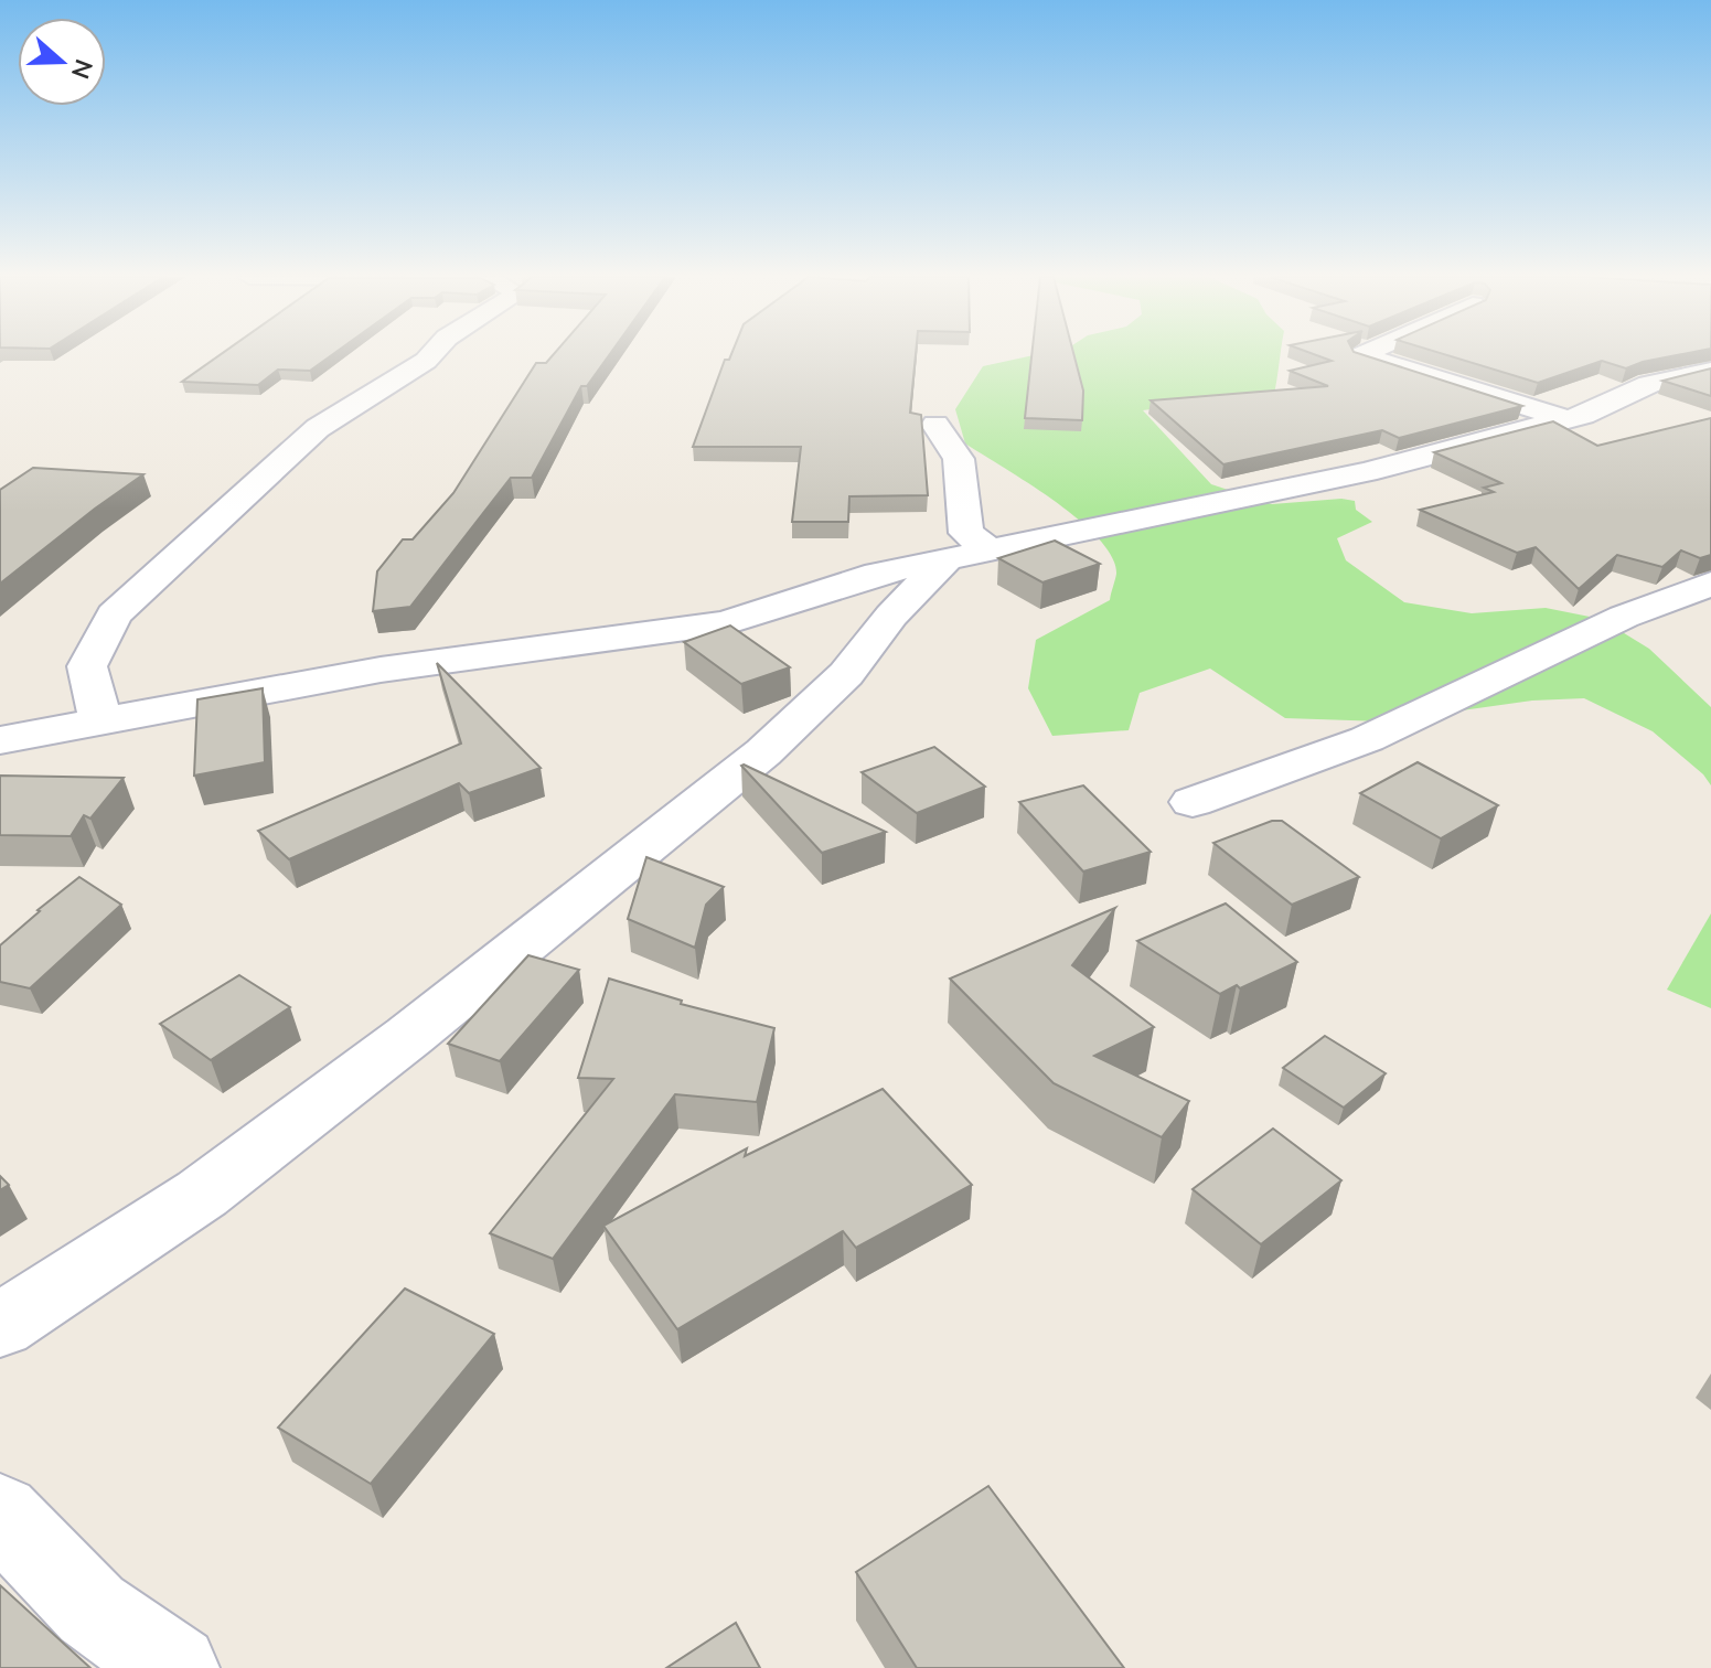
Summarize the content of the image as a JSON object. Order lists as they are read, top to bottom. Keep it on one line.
{"north":"right"}
